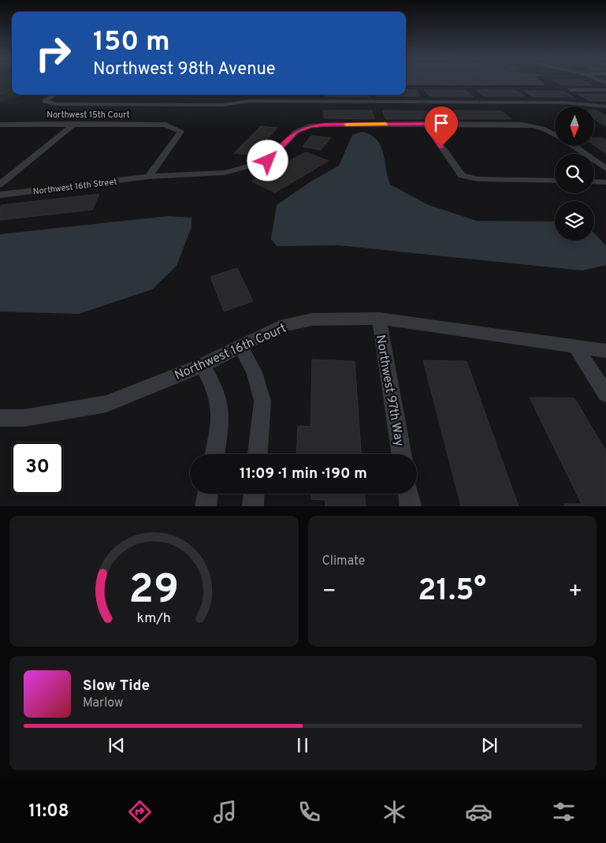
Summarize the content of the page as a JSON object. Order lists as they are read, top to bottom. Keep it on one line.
{"streets":{"street":["Northwest 15th Court","Northwest 16th Street","Northwest 16th Court","Northwest 97th Way"]},"crossings":[["Northwest 15th Court","Northwest 16th Street"],["Northwest 16th Court","Northwest 97th Way"]],"north":"bottom","page":{"turn":["150 m","Northwest 98th Avenue"],"limit":"30","trip":"11:09 · 1 min · 190 m","tile":"Climate","heat":["−","21.5°","+"],"song":["Slow Tide","Marlow"],"tabs":"11:08","gauge":["29","km/h"]}}
